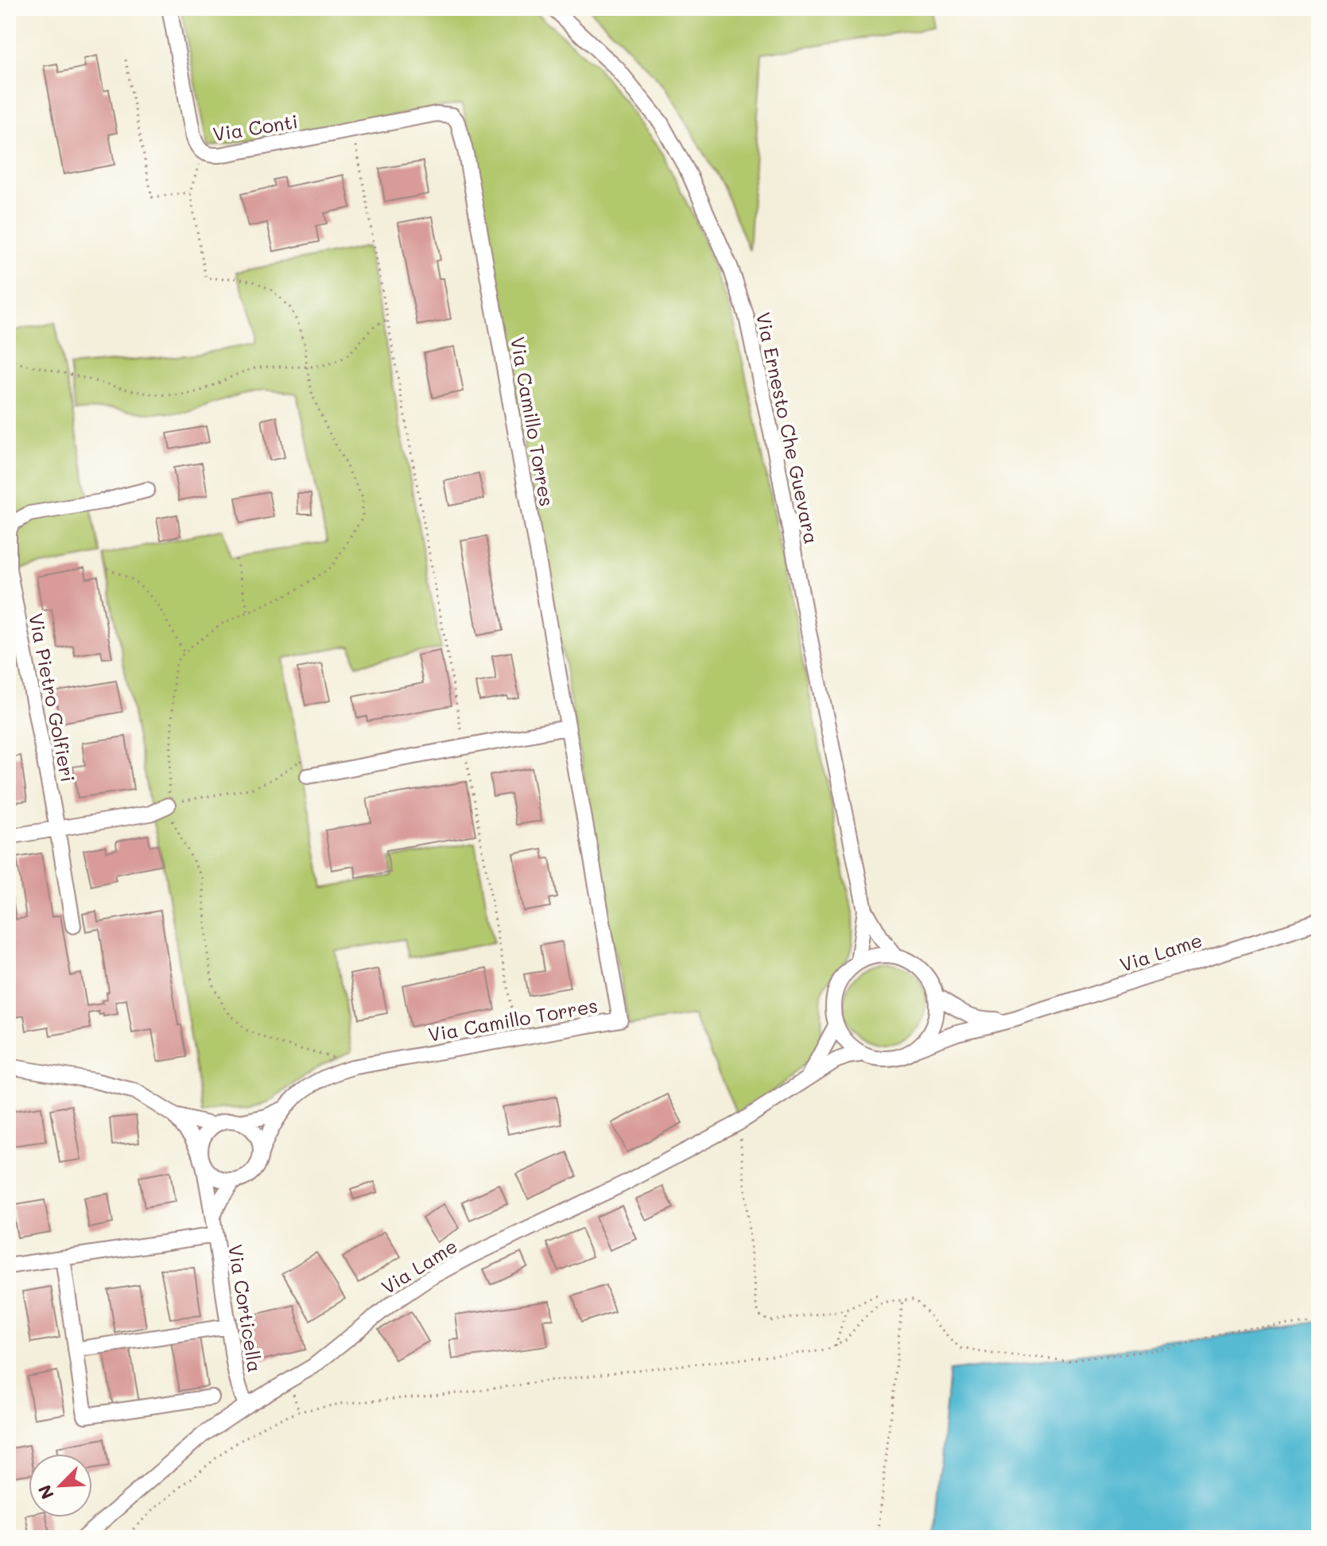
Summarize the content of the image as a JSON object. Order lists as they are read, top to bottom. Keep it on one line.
{"streets":{"street":["Via Conti","Via Camillo Torres","Via Ernesto Che Guevara","Via Pietro Golfieri","Via Lame","Via Corticella"]},"crossings":[["Via Conti","Via Camillo Torres"],["Via Camillo Torres","Via Corticella"],["Via Ernesto Che Guevara","Via Lame"],["Via Lame","Via Corticella"]],"north":"bottom left"}
